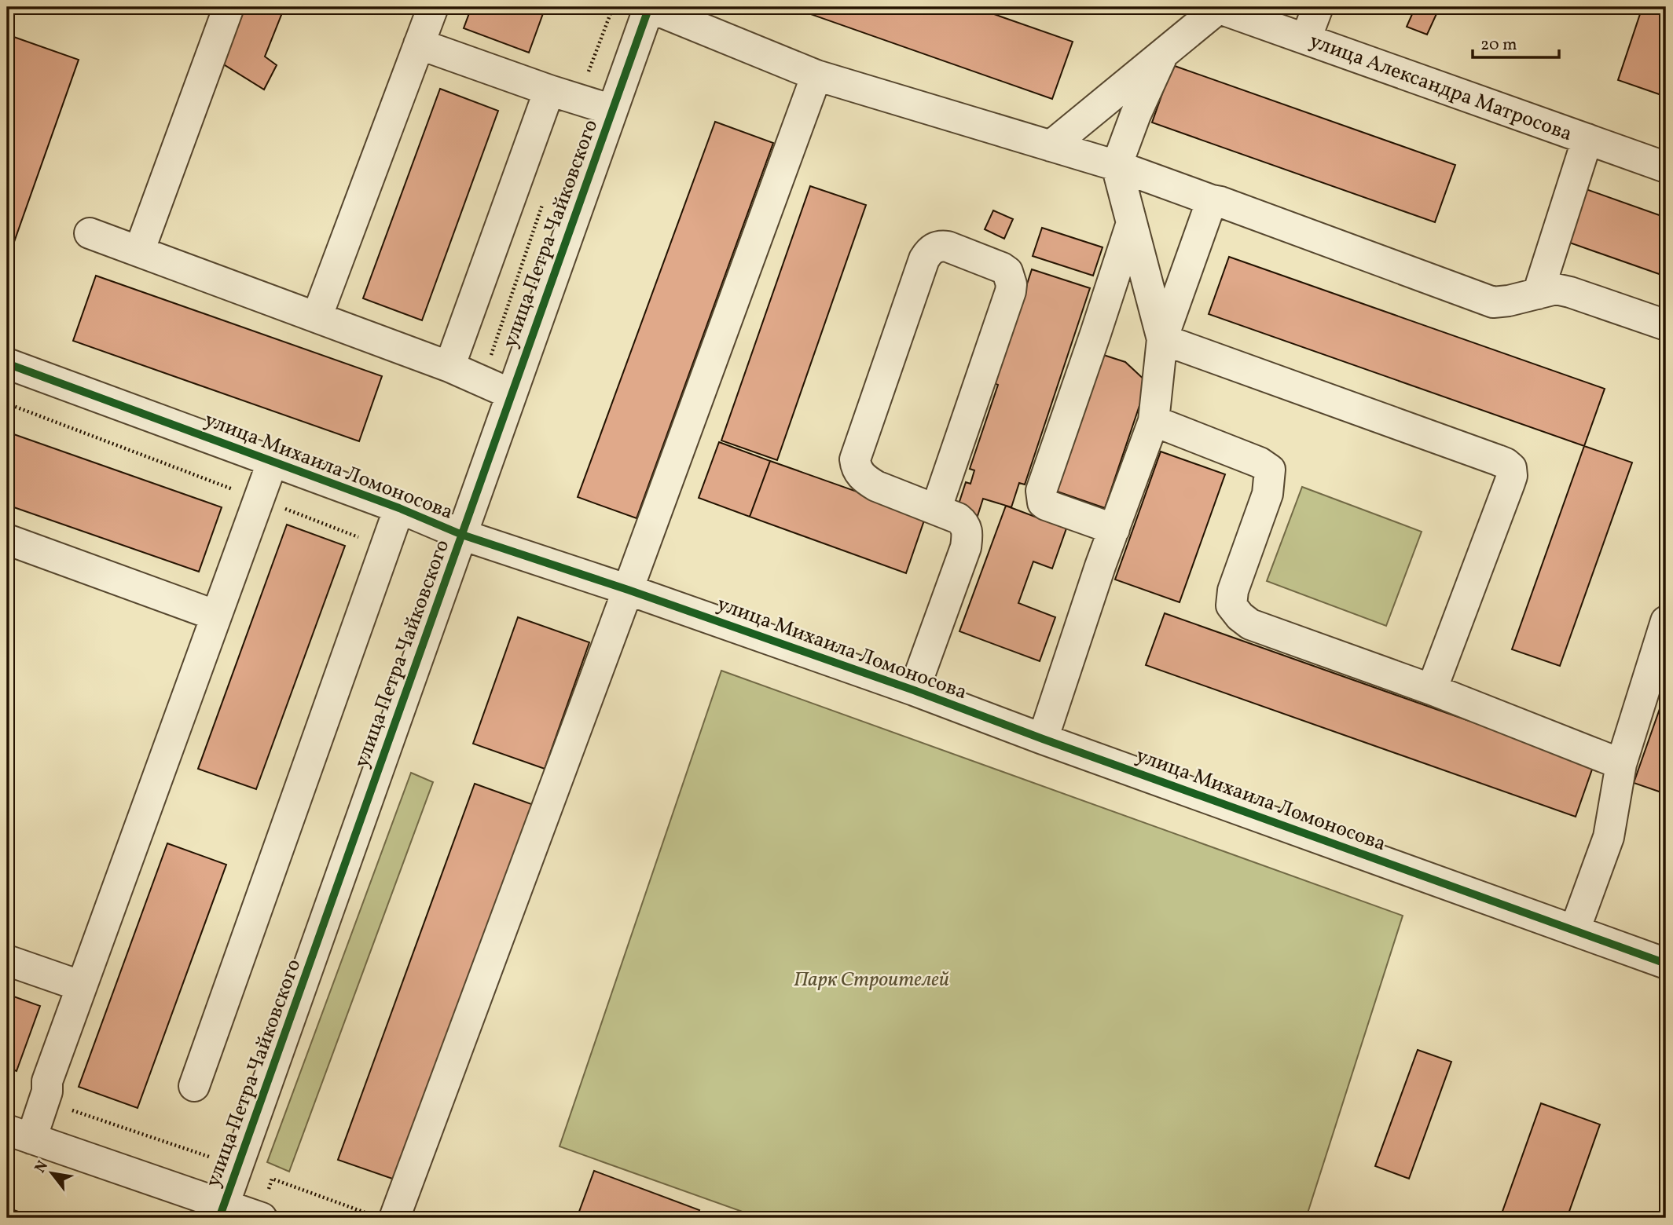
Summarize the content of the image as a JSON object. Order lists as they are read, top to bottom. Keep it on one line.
{"streets":{"street":["улица Александра Матросова","улица Петра Чайковского","улица Михаила Ломоносова"]},"crossings":[["улица Петра Чайковского","улица Михаила Ломоносова"]],"parks":["Парк Строителей"],"scale_bar":"20 m","north":"top left"}
